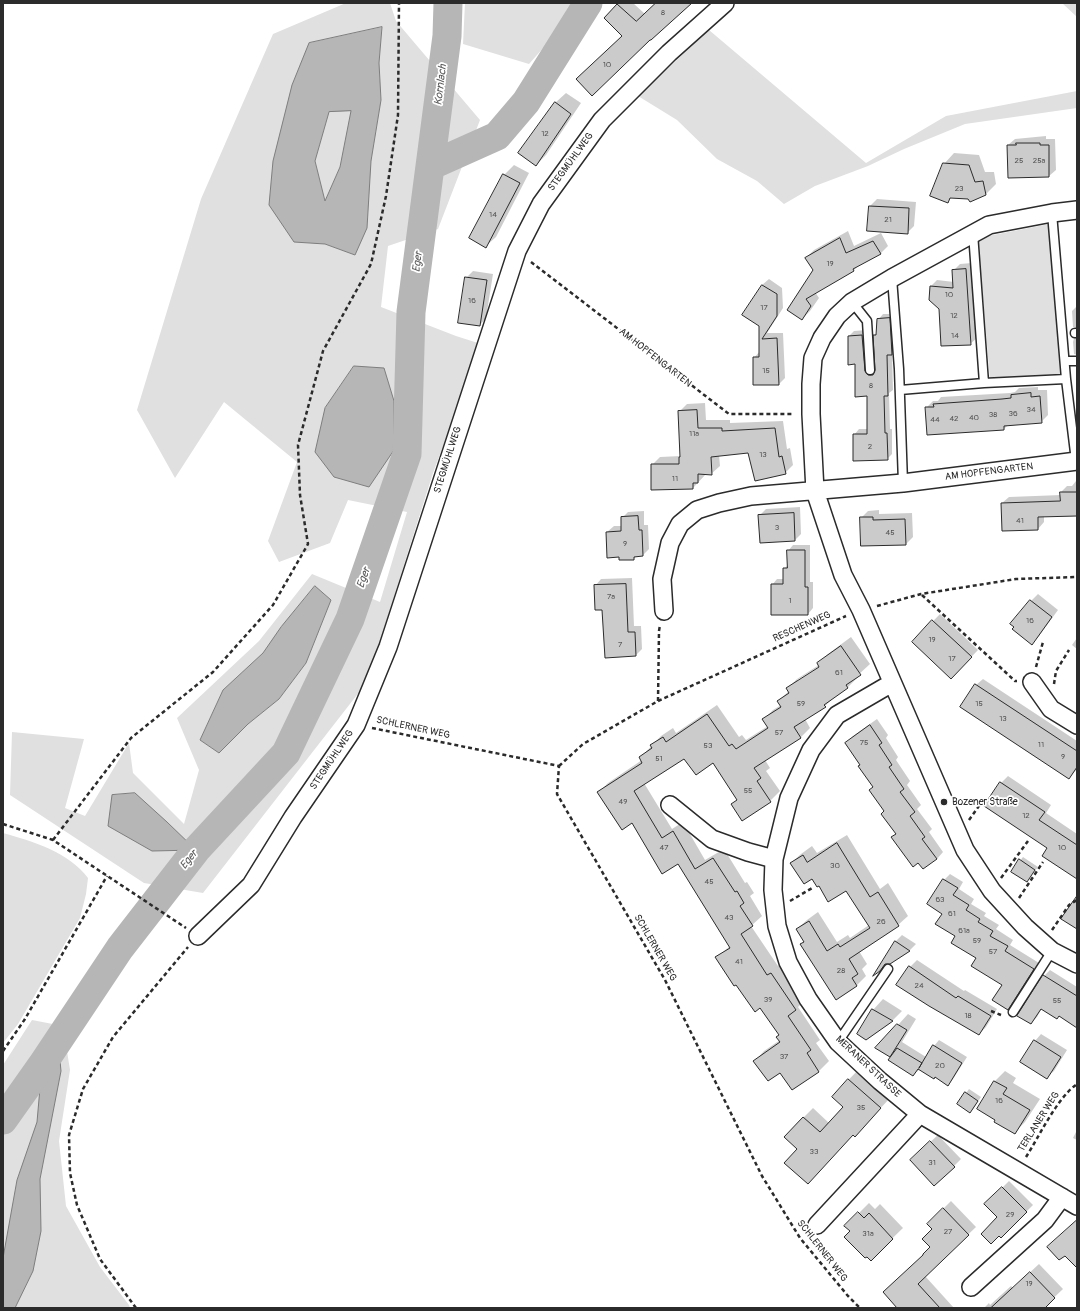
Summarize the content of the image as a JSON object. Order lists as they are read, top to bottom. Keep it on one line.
{"streets":{"street":["STEGMÜHLWEG","AM HOPFENGARTEN","MERANER STRASSE"],"path":["RESCHENWEG","SCHLERNER WEG","TERLANER WEG"]},"crossings":[["STEGMÜHLWEG","AM HOPFENGARTEN"],["STEGMÜHLWEG","SCHLERNER WEG"],["RESCHENWEG","SCHLERNER WEG"],["MERANER STRASSE","TERLANER WEG"]],"water":["Kornlach","Eger"],"places":["Bozener Straße"],"house_numbers":["8","10","12","25","25a","23","14","21","19","10","16","17","12","14","15","8","34","36","38","40","42","44","11a","2","13","11","41","3","45","9","7a","1","16","19","7","17","61","59","15","13","57","75","11","53","9","51","55","49","12","47","10","30","45","63","61","43","26","61a","59","57","41","28","24","39","55","18","37","20","16","35","33","31","29","27","31a","19"]}
